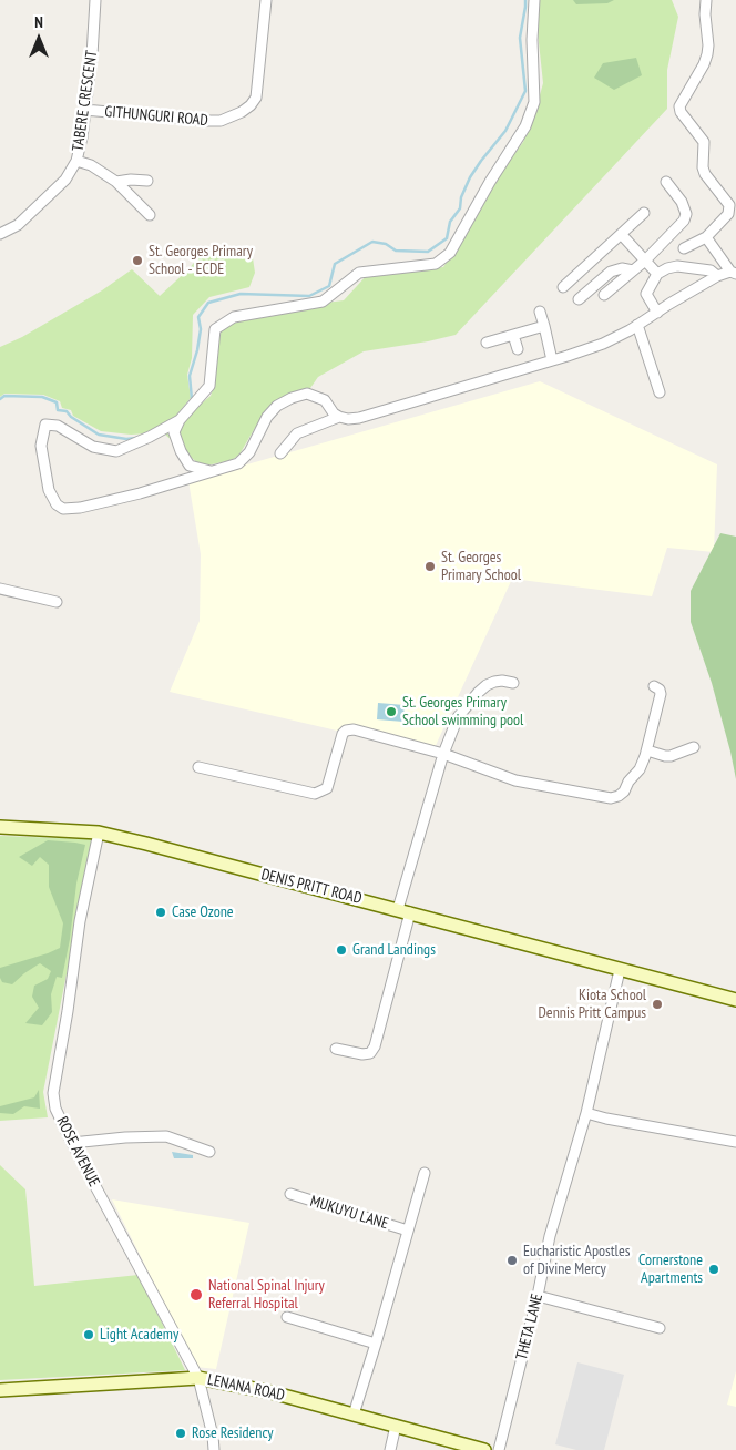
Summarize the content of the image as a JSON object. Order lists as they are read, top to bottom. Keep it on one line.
{"streets":{"main road":["DENIS PRITT ROAD","LENANA ROAD"],"street":["TABERE CRESCENT","GITHUNGURI ROAD","ROSE AVENUE","MUKUYU LANE","THETA LANE"]},"crossings":[["TABERE CRESCENT","GITHUNGURI ROAD"],["DENIS PRITT ROAD","ROSE AVENUE"],["ROSE AVENUE","LENANA ROAD"],["MUKUYU LANE","LENANA ROAD"]],"places":["St. Georges Primary School - ECDE","St. Georges Primary School","St. Georges Primary School swimming pool","Case Ozone","Grand Landings","Kiota School Dennis Pritt Campus","Eucharistic Apostles of Divine Mercy","Cornerstone Apartments","National Spinal Injury Referral Hospital","Light Academy","Rose Residency"],"north":"top"}
